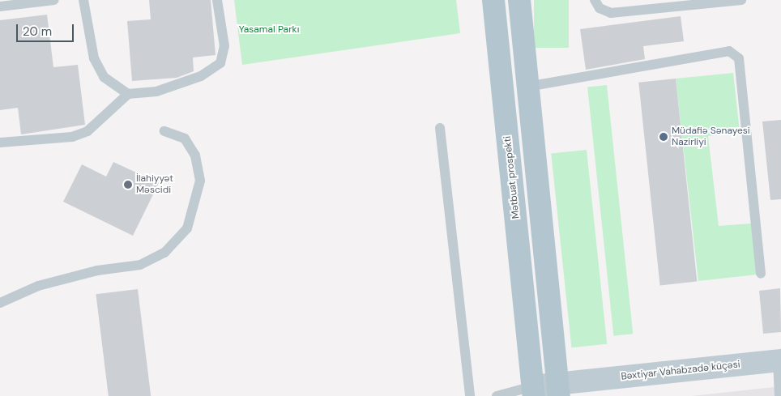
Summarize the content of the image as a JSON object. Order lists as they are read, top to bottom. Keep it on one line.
{"streets":{"main road":["Mətbuat prospekti"],"street":["Bəxtiyar Vahabzadə küçəsi"]},"crossings":[["Mətbuat prospekti","Bəxtiyar Vahabzadə küçəsi"]],"parks":["Yasamal Parkı"],"places":["Müdafiə Sənayesi Nazirliyi","İlahiyyət Məscidi"],"scale_bar":"20 m"}
